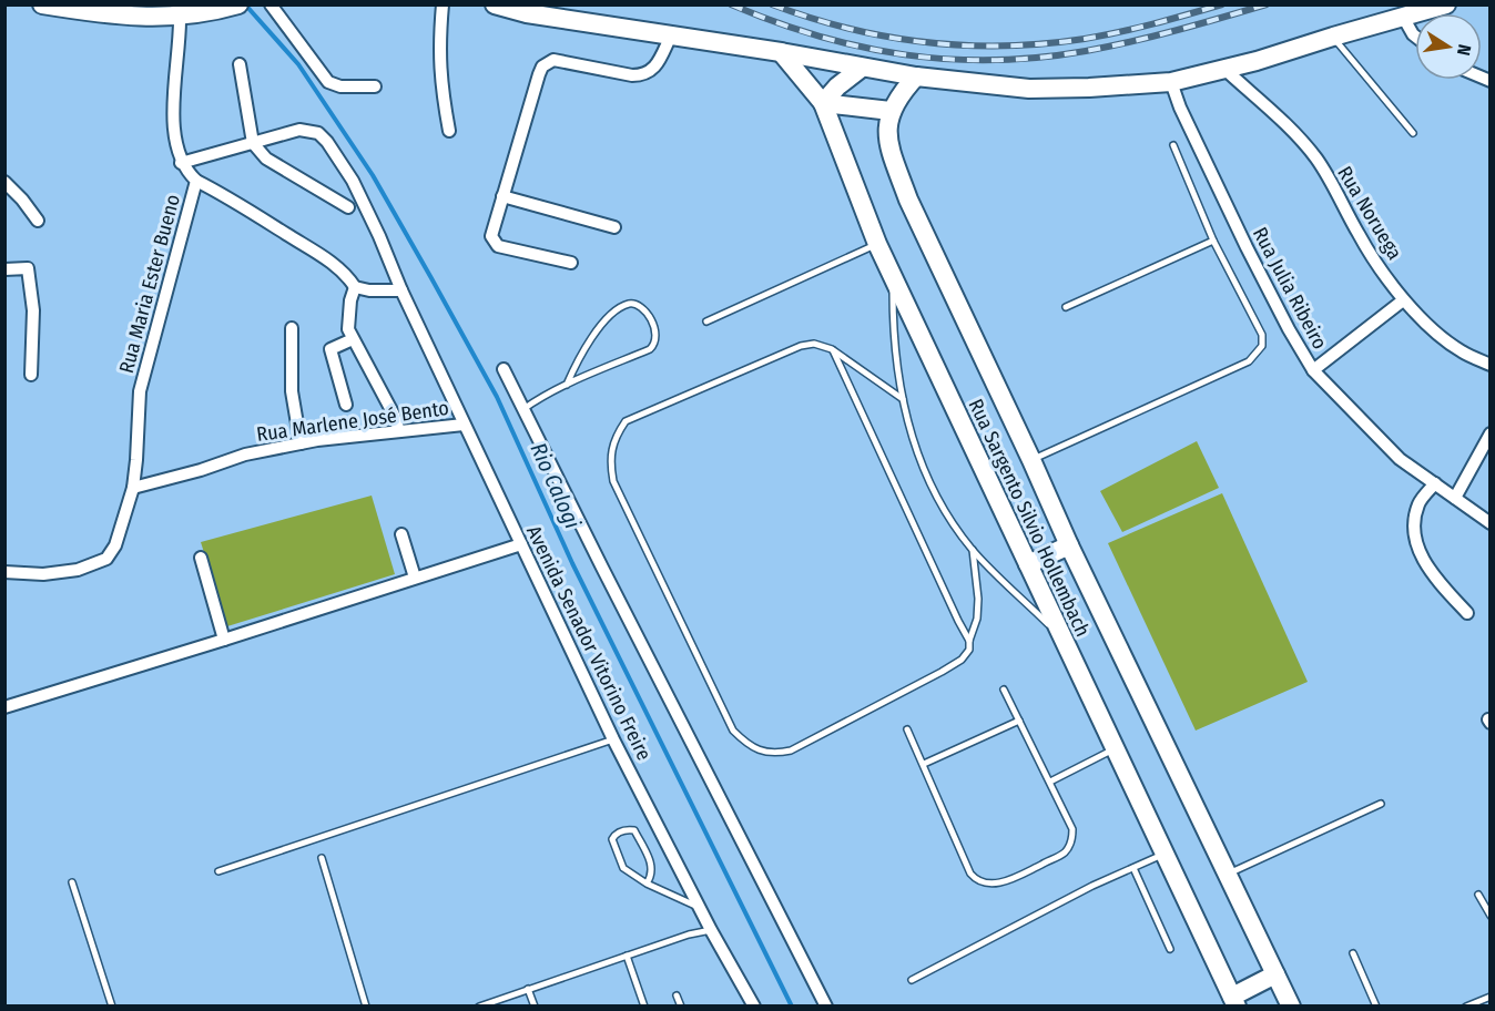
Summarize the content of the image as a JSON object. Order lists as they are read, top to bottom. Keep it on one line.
{"streets":{"main road":["Rua Sargento Silvio Hollembach"],"street":["Rua Noruega","Rua Maria Ester Bueno","Rua Julia Ribeiro","Rua Marlene José Bento","Avenida Senador Vitorino Freire"]},"crossings":[["Rua Maria Ester Bueno","Rua Marlene José Bento"],["Rua Marlene José Bento","Avenida Senador Vitorino Freire"]],"water":["Rio Calogi"],"north":"right"}
